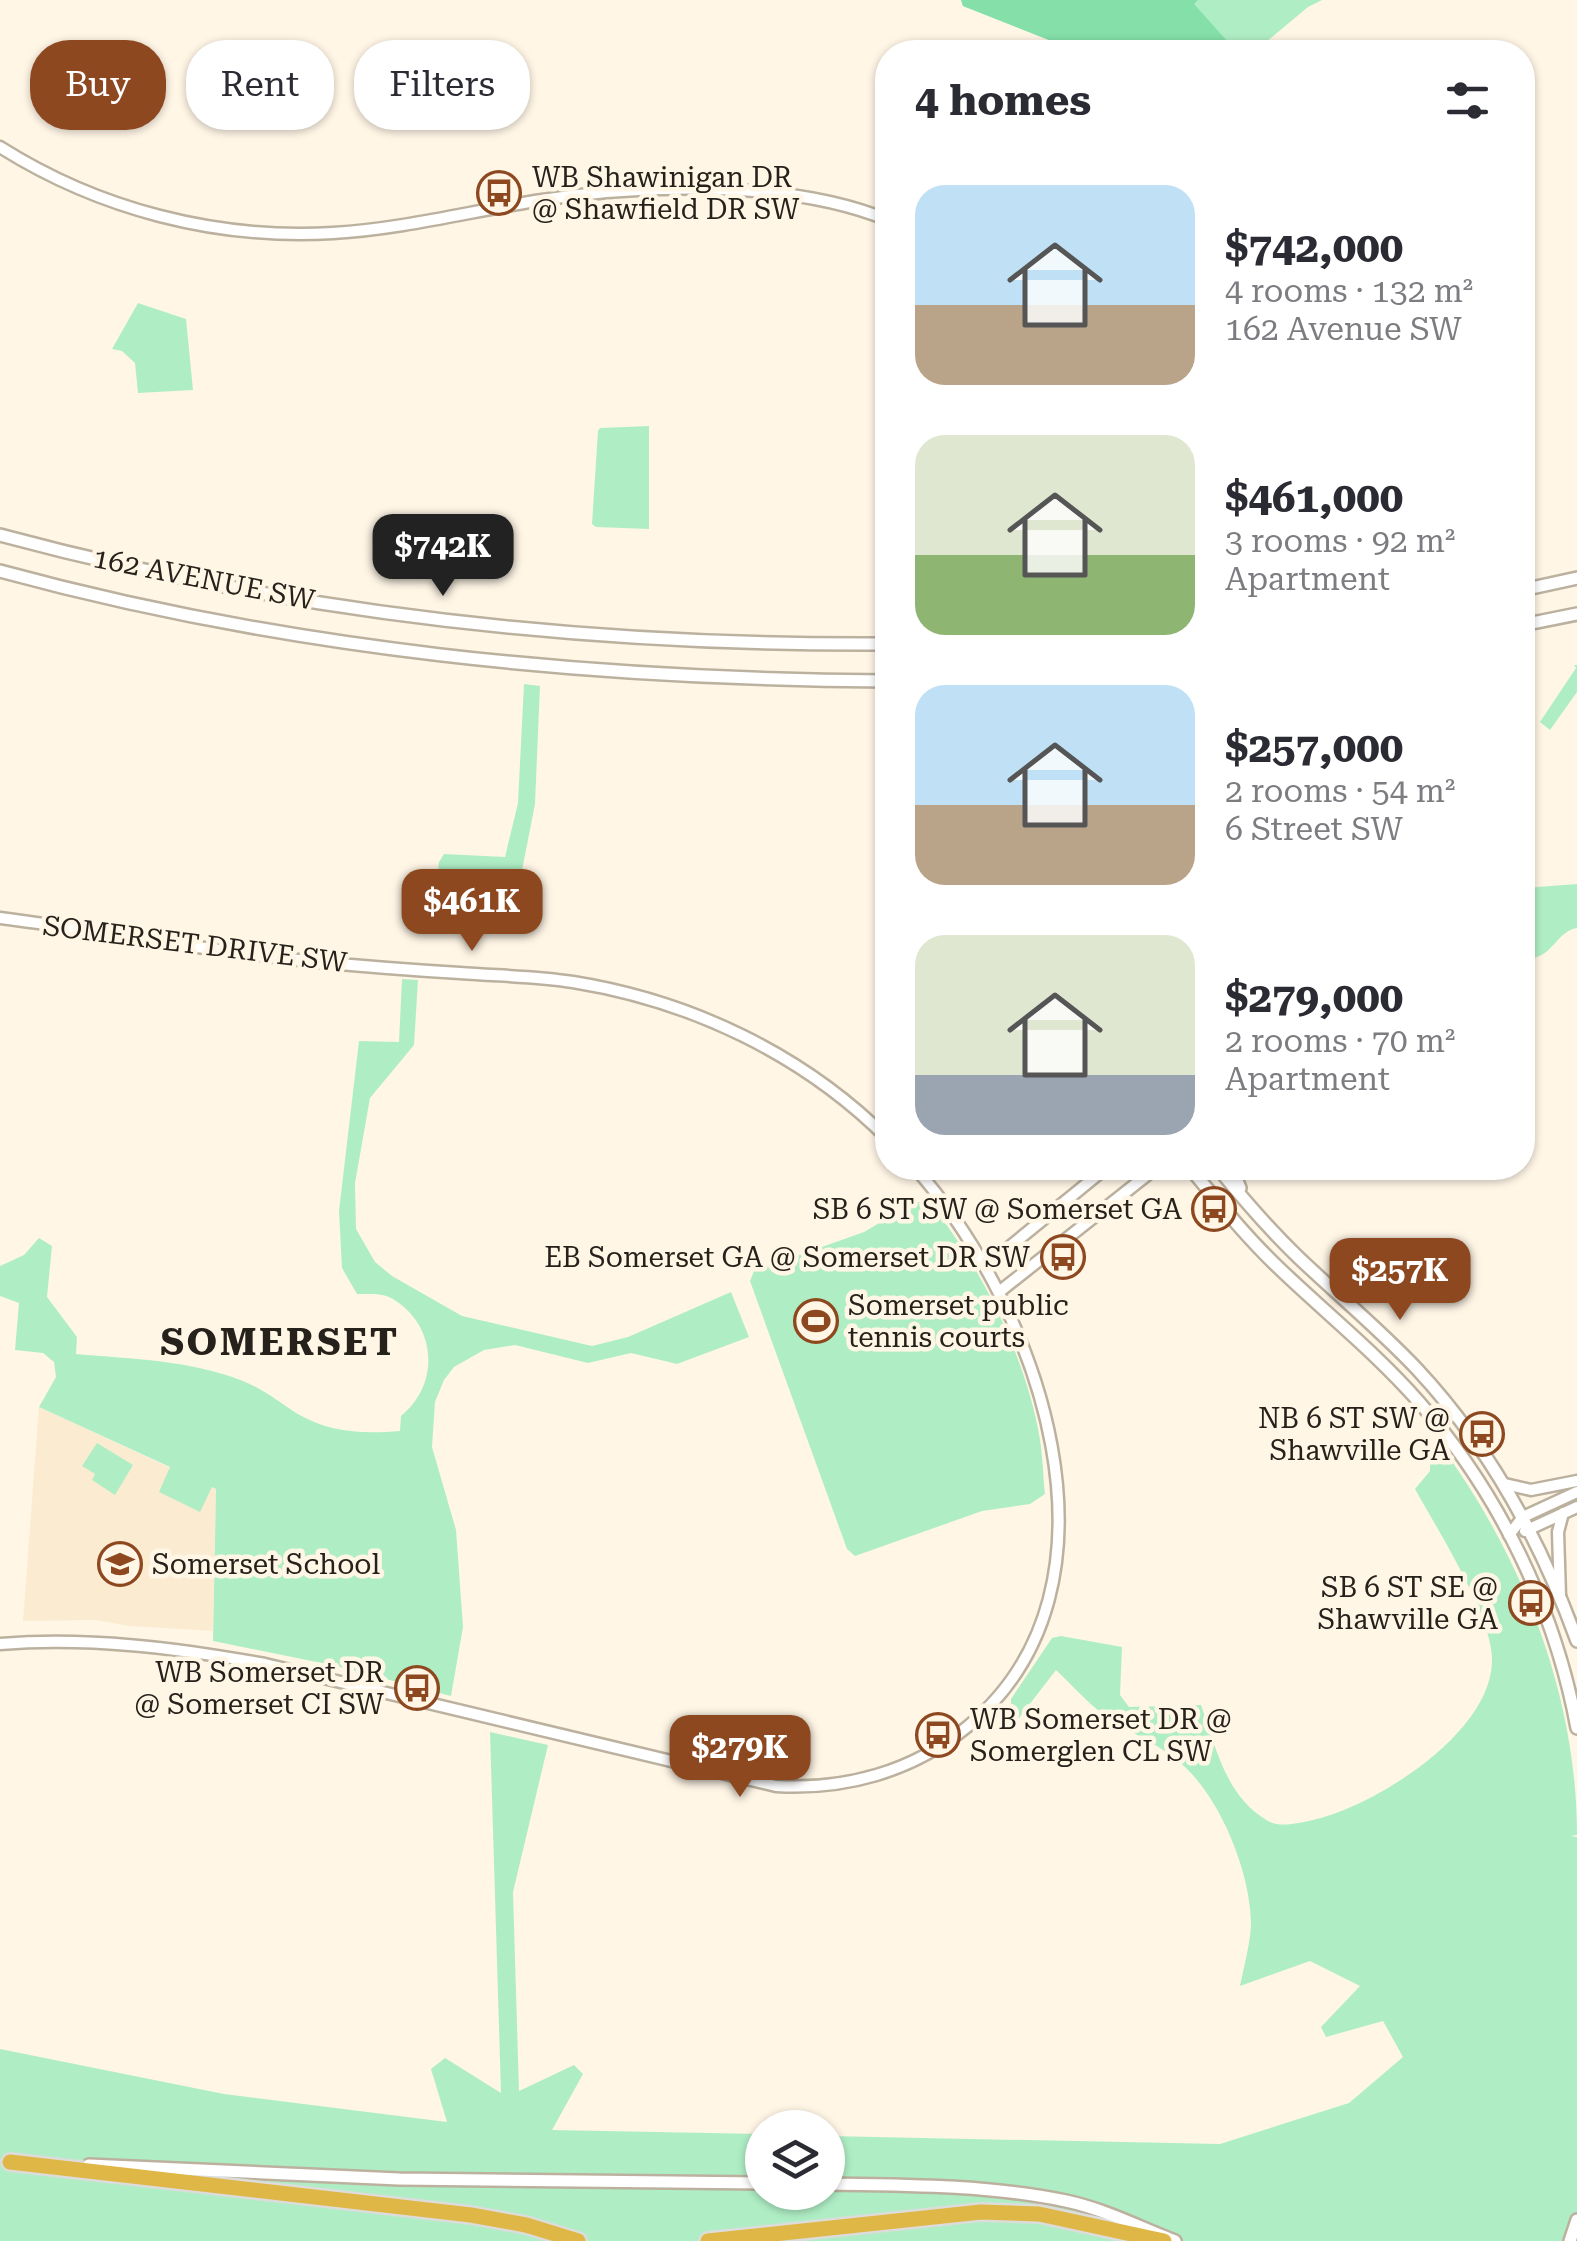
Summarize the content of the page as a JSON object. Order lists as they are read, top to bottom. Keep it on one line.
{"streets":{"main road":["162 AVENUE SW"],"street":["SOMERSET DRIVE SW"]},"districts":["SOMERSET"],"places":{"bus stop":["WB Shawinigan DR @ Shawfield DR SW","SB 6 ST SW @ Somerset GA","EB Somerset GA @ Somerset DR SW","NB 6 ST SW @ Shawville GA","SB 6 ST SE @ Shawville GA","WB Somerset DR @ Somerset CI SW","WB Somerset DR @ Somerglen CL SW"],"sports":["Somerset public tennis courts"],"school or university":["Somerset School"]},"page":{"chip":["Buy","Rent","Filters"],"heading":"4 homes","list":[{"name":"$742,000","note":"4 rooms · 132 m² · 162 Avenue SW"},{"name":"$461,000","note":"3 rooms · 92 m² · Apartment"},{"name":"$257,000","note":"2 rooms · 54 m² · 6 Street SW"},{"name":"$279,000","note":"2 rooms · 70 m² · Apartment"}],"price":["$742K","$461K","$257K","$279K"]}}
